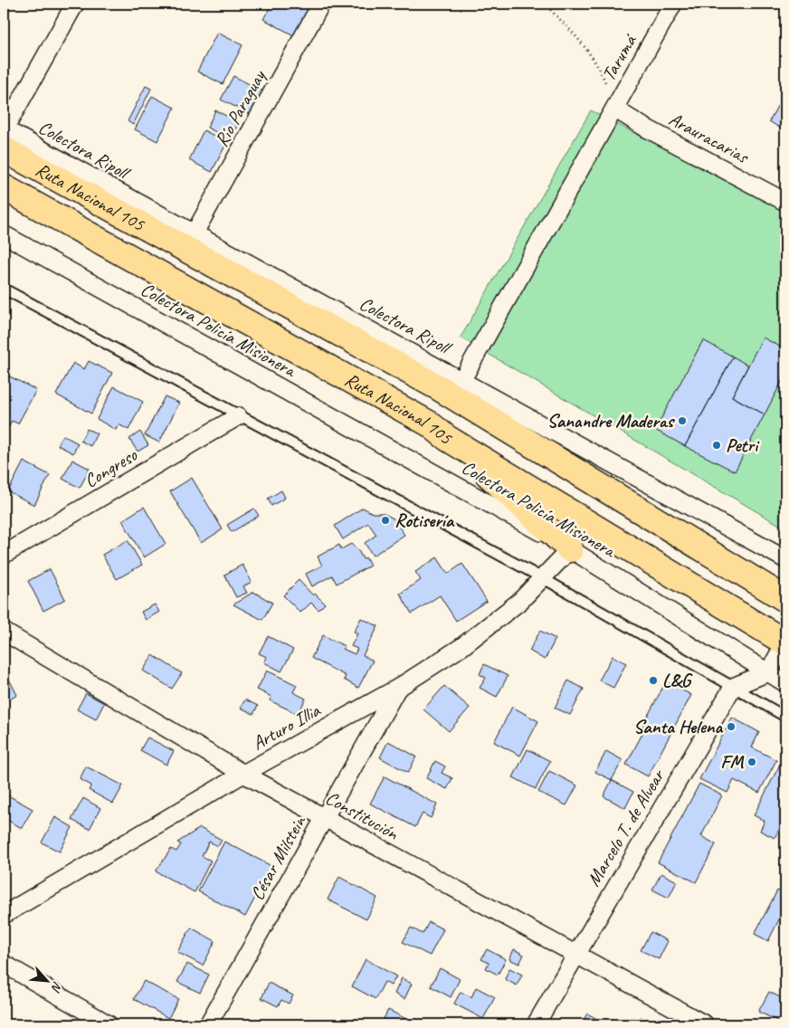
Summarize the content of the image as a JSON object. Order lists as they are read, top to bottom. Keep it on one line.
{"streets":{"highway":["Ruta Nacional 105"],"street":["Tarumá","Río Paraguay","Arauracarias","Colectora Ripoll","Colectora Policía Misionera","Congreso","Arturo Illia","Constitución","Marcelo T. de Alvear","César Milstein"]},"crossings":[["Tarumá","Arauracarias"],["Tarumá","Colectora Ripoll"],["Río Paraguay","Colectora Ripoll"],["Colectora Ripoll","Ruta Nacional 105"],["Colectora Policía Misionera","Arturo Illia"],["Arturo Illia","Constitución"],["Arturo Illia","César Milstein"],["Constitución","Marcelo T. de Alvear"],["Constitución","César Milstein"]],"places":["Sanandre Maderas","Petri","Rotisería","L&G","Santa Helena","FM"],"north":"bottom right"}
